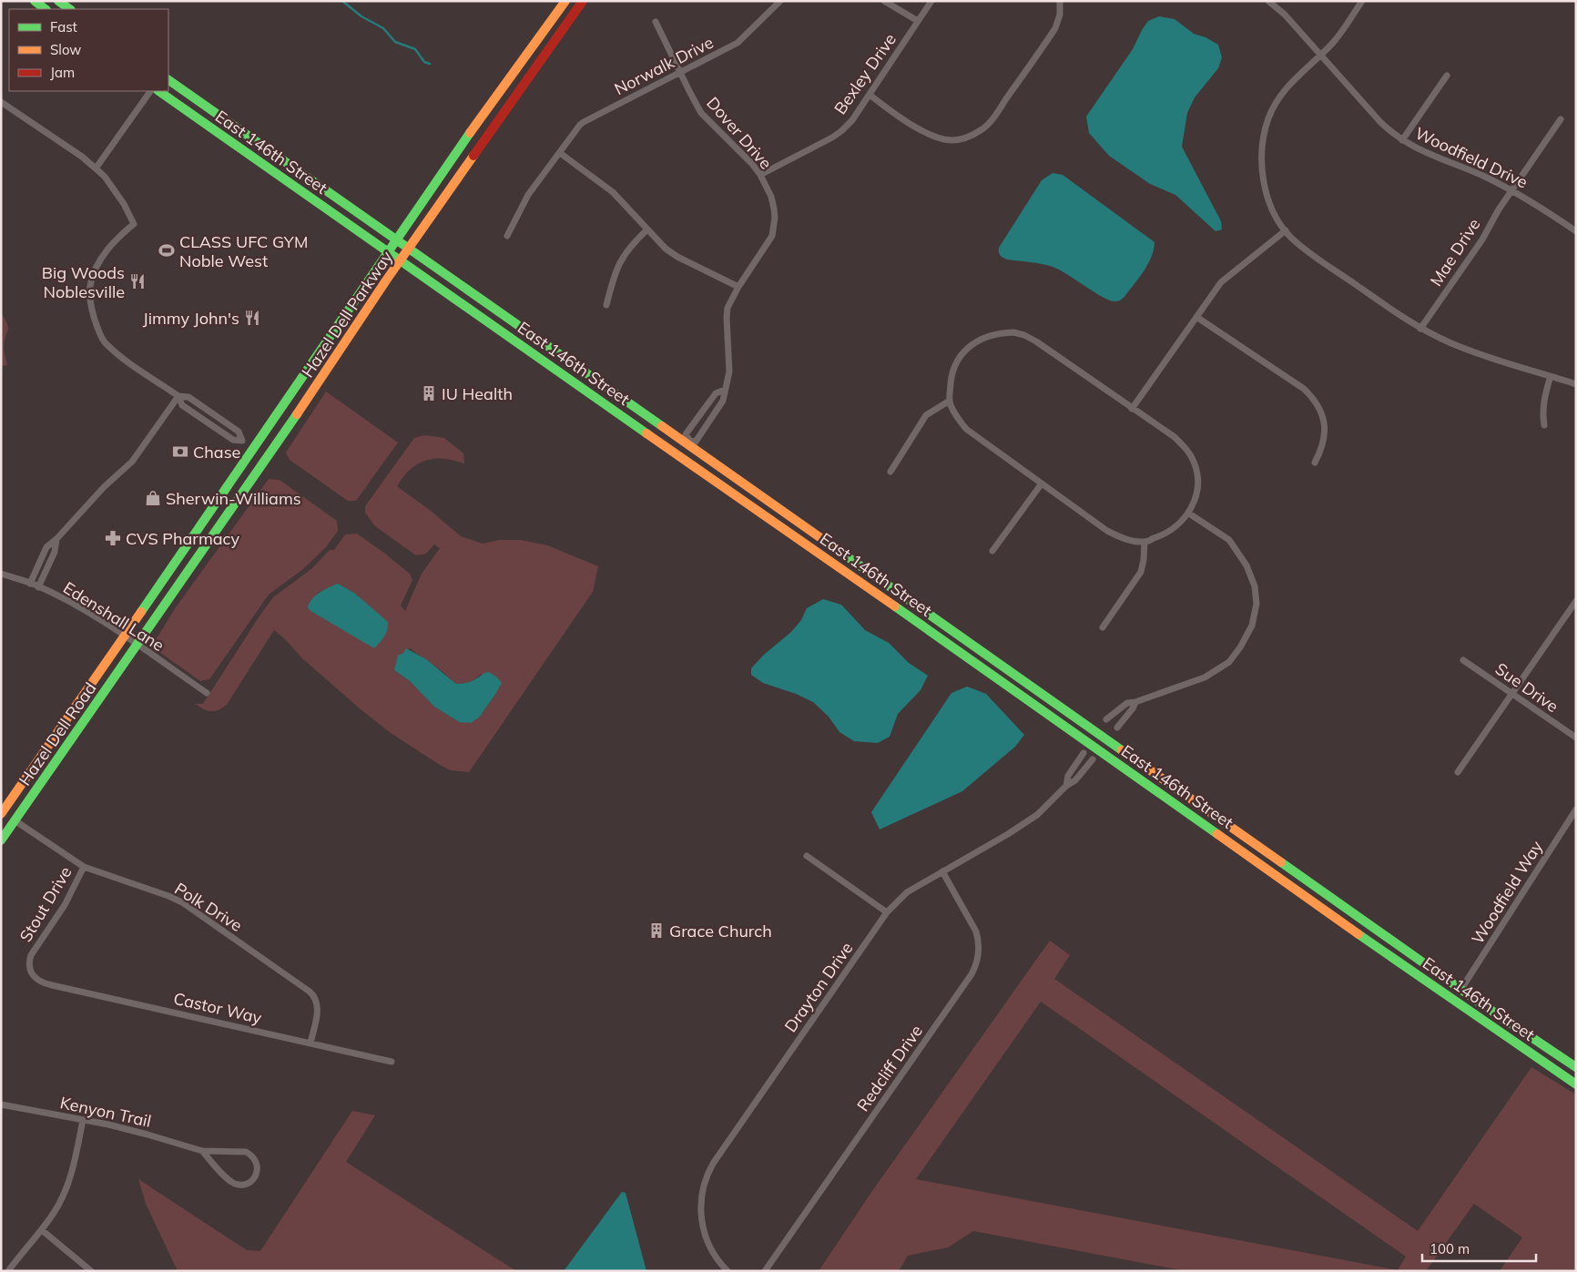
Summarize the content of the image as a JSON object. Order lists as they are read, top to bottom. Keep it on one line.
{"streets":{"main road":["East 146th Street","Hazel Dell Parkway","Hazel Dell Road"],"street":["Norwalk Drive","Bexley Drive","Dover Drive","Woodfield Drive","Mae Drive","Edenshall Lane","Sue Drive","Woodfield Way","Stout Drive","Polk Drive","Drayton Drive","Castor Way","Redcliff Drive","Kenyon Trail"]},"crossings":[["Norwalk Drive","Dover Drive"],["Bexley Drive","Dover Drive"],["Dover Drive","East 146th Street"],["East 146th Street","Hazel Dell Parkway"],["East 146th Street","Woodfield Way"],["Woodfield Drive","Mae Drive"],["Hazel Dell Parkway","Edenshall Lane"],["Hazel Dell Parkway","Hazel Dell Road"],["Edenshall Lane","Hazel Dell Road"],["Hazel Dell Road","Polk Drive"],["Stout Drive","Polk Drive"],["Stout Drive","Castor Way"],["Polk Drive","Castor Way"],["Drayton Drive","Redcliff Drive"]],"places":{"sports":["CLASS UFC GYM Noble West"],"restaurant":["Big Woods Noblesville","Jimmy John's"],"building":["IU Health","Grace Church"],"bank":["Chase"],"shop":["Sherwin-Williams"],"pharmacy":["CVS Pharmacy"]},"legend":["Fast","Slow","Jam"],"scale_bar":"100 m"}
